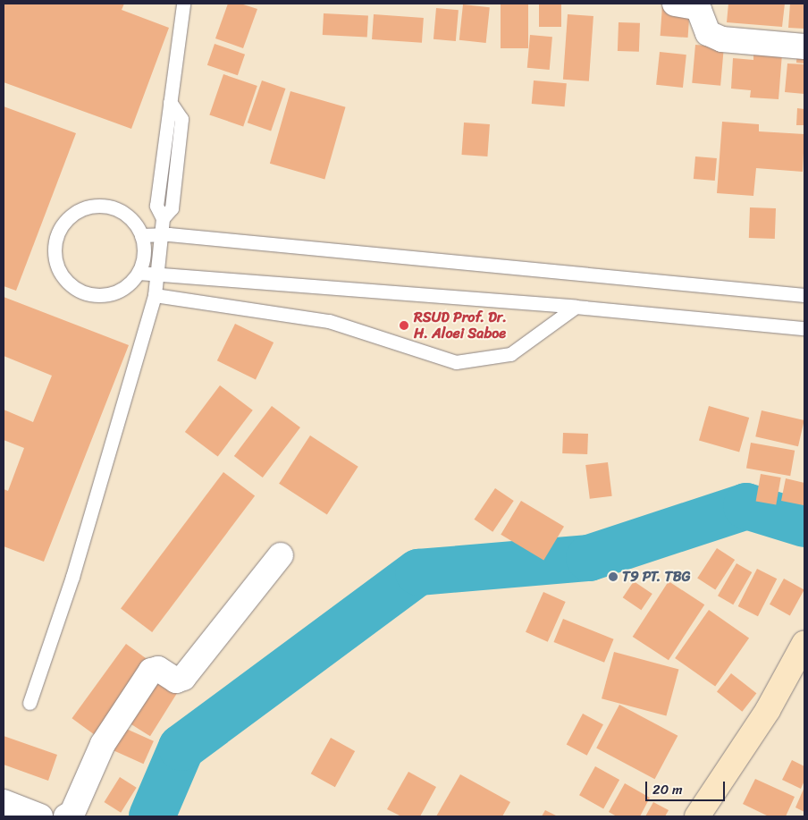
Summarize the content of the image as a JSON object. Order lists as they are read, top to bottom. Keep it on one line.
{"places":["RSUD Prof. Dr. H. Aloei Saboe","T9 PT. TBG"],"scale_bar":"20 m"}
